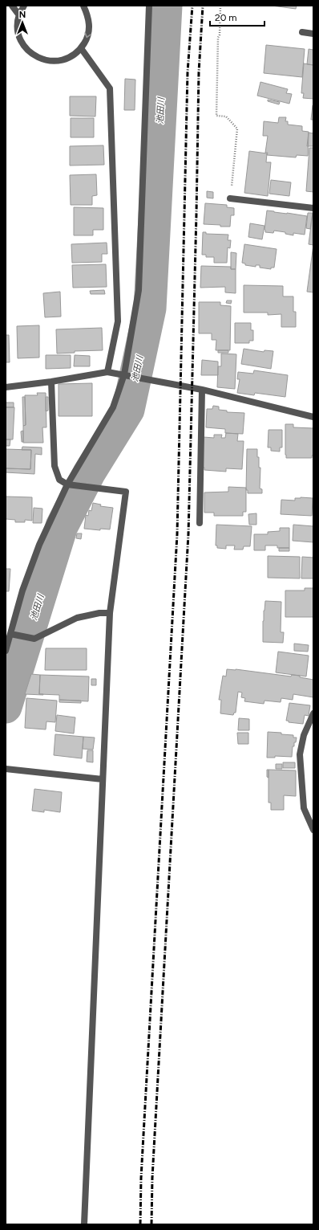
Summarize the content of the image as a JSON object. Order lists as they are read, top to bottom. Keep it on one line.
{"water":["池田川"],"scale_bar":"20 m","north":"top"}
